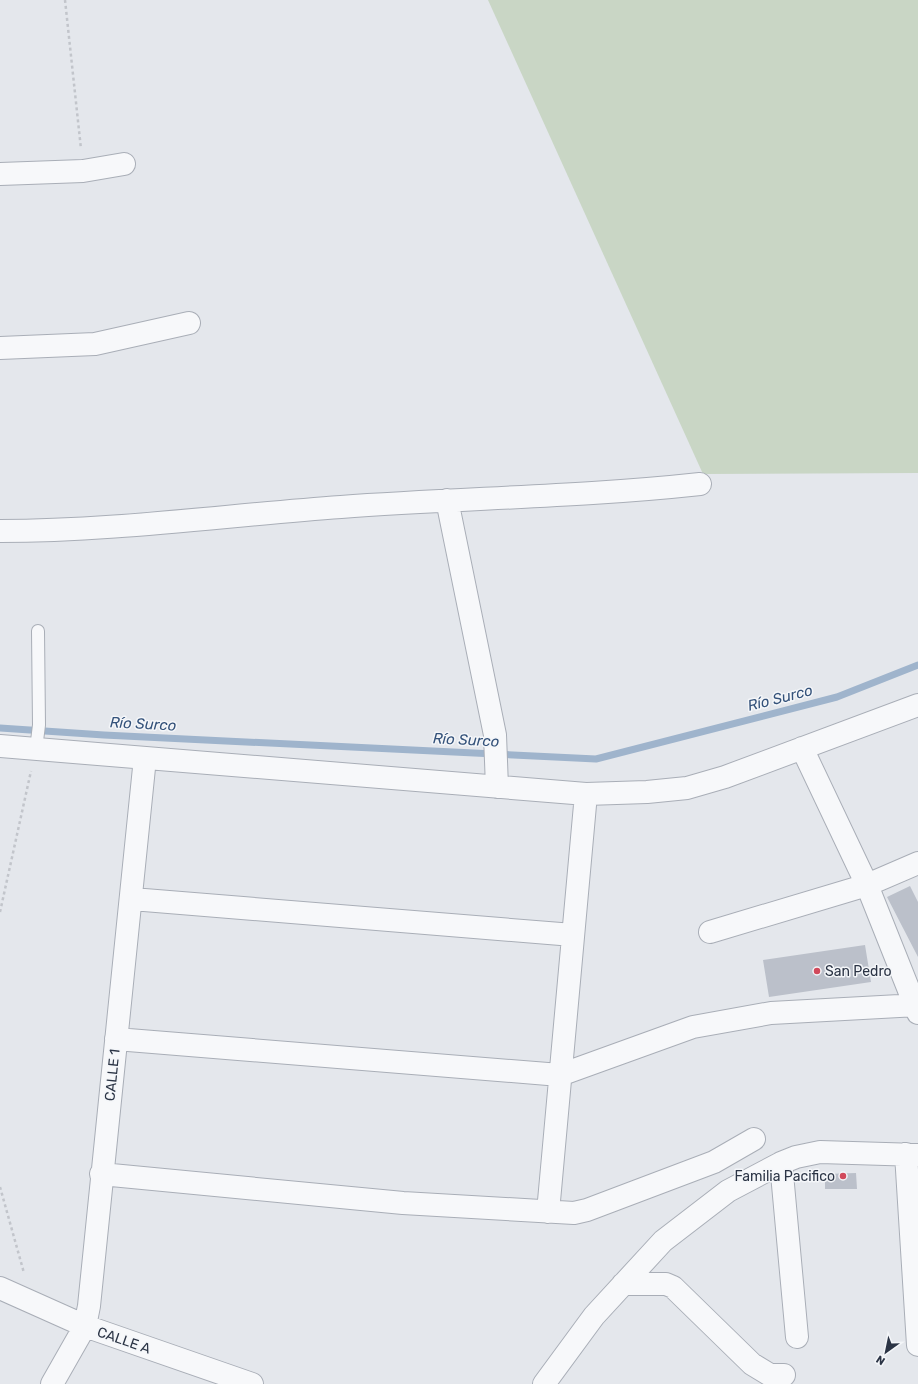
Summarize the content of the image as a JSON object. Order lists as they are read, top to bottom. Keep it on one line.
{"streets":{"street":["CALLE 1","CALLE A"]},"crossings":[["CALLE 1","CALLE A"]],"water":["Río Surco"],"places":["San Pedro","Familia Pacifico"],"north":"bottom left"}
